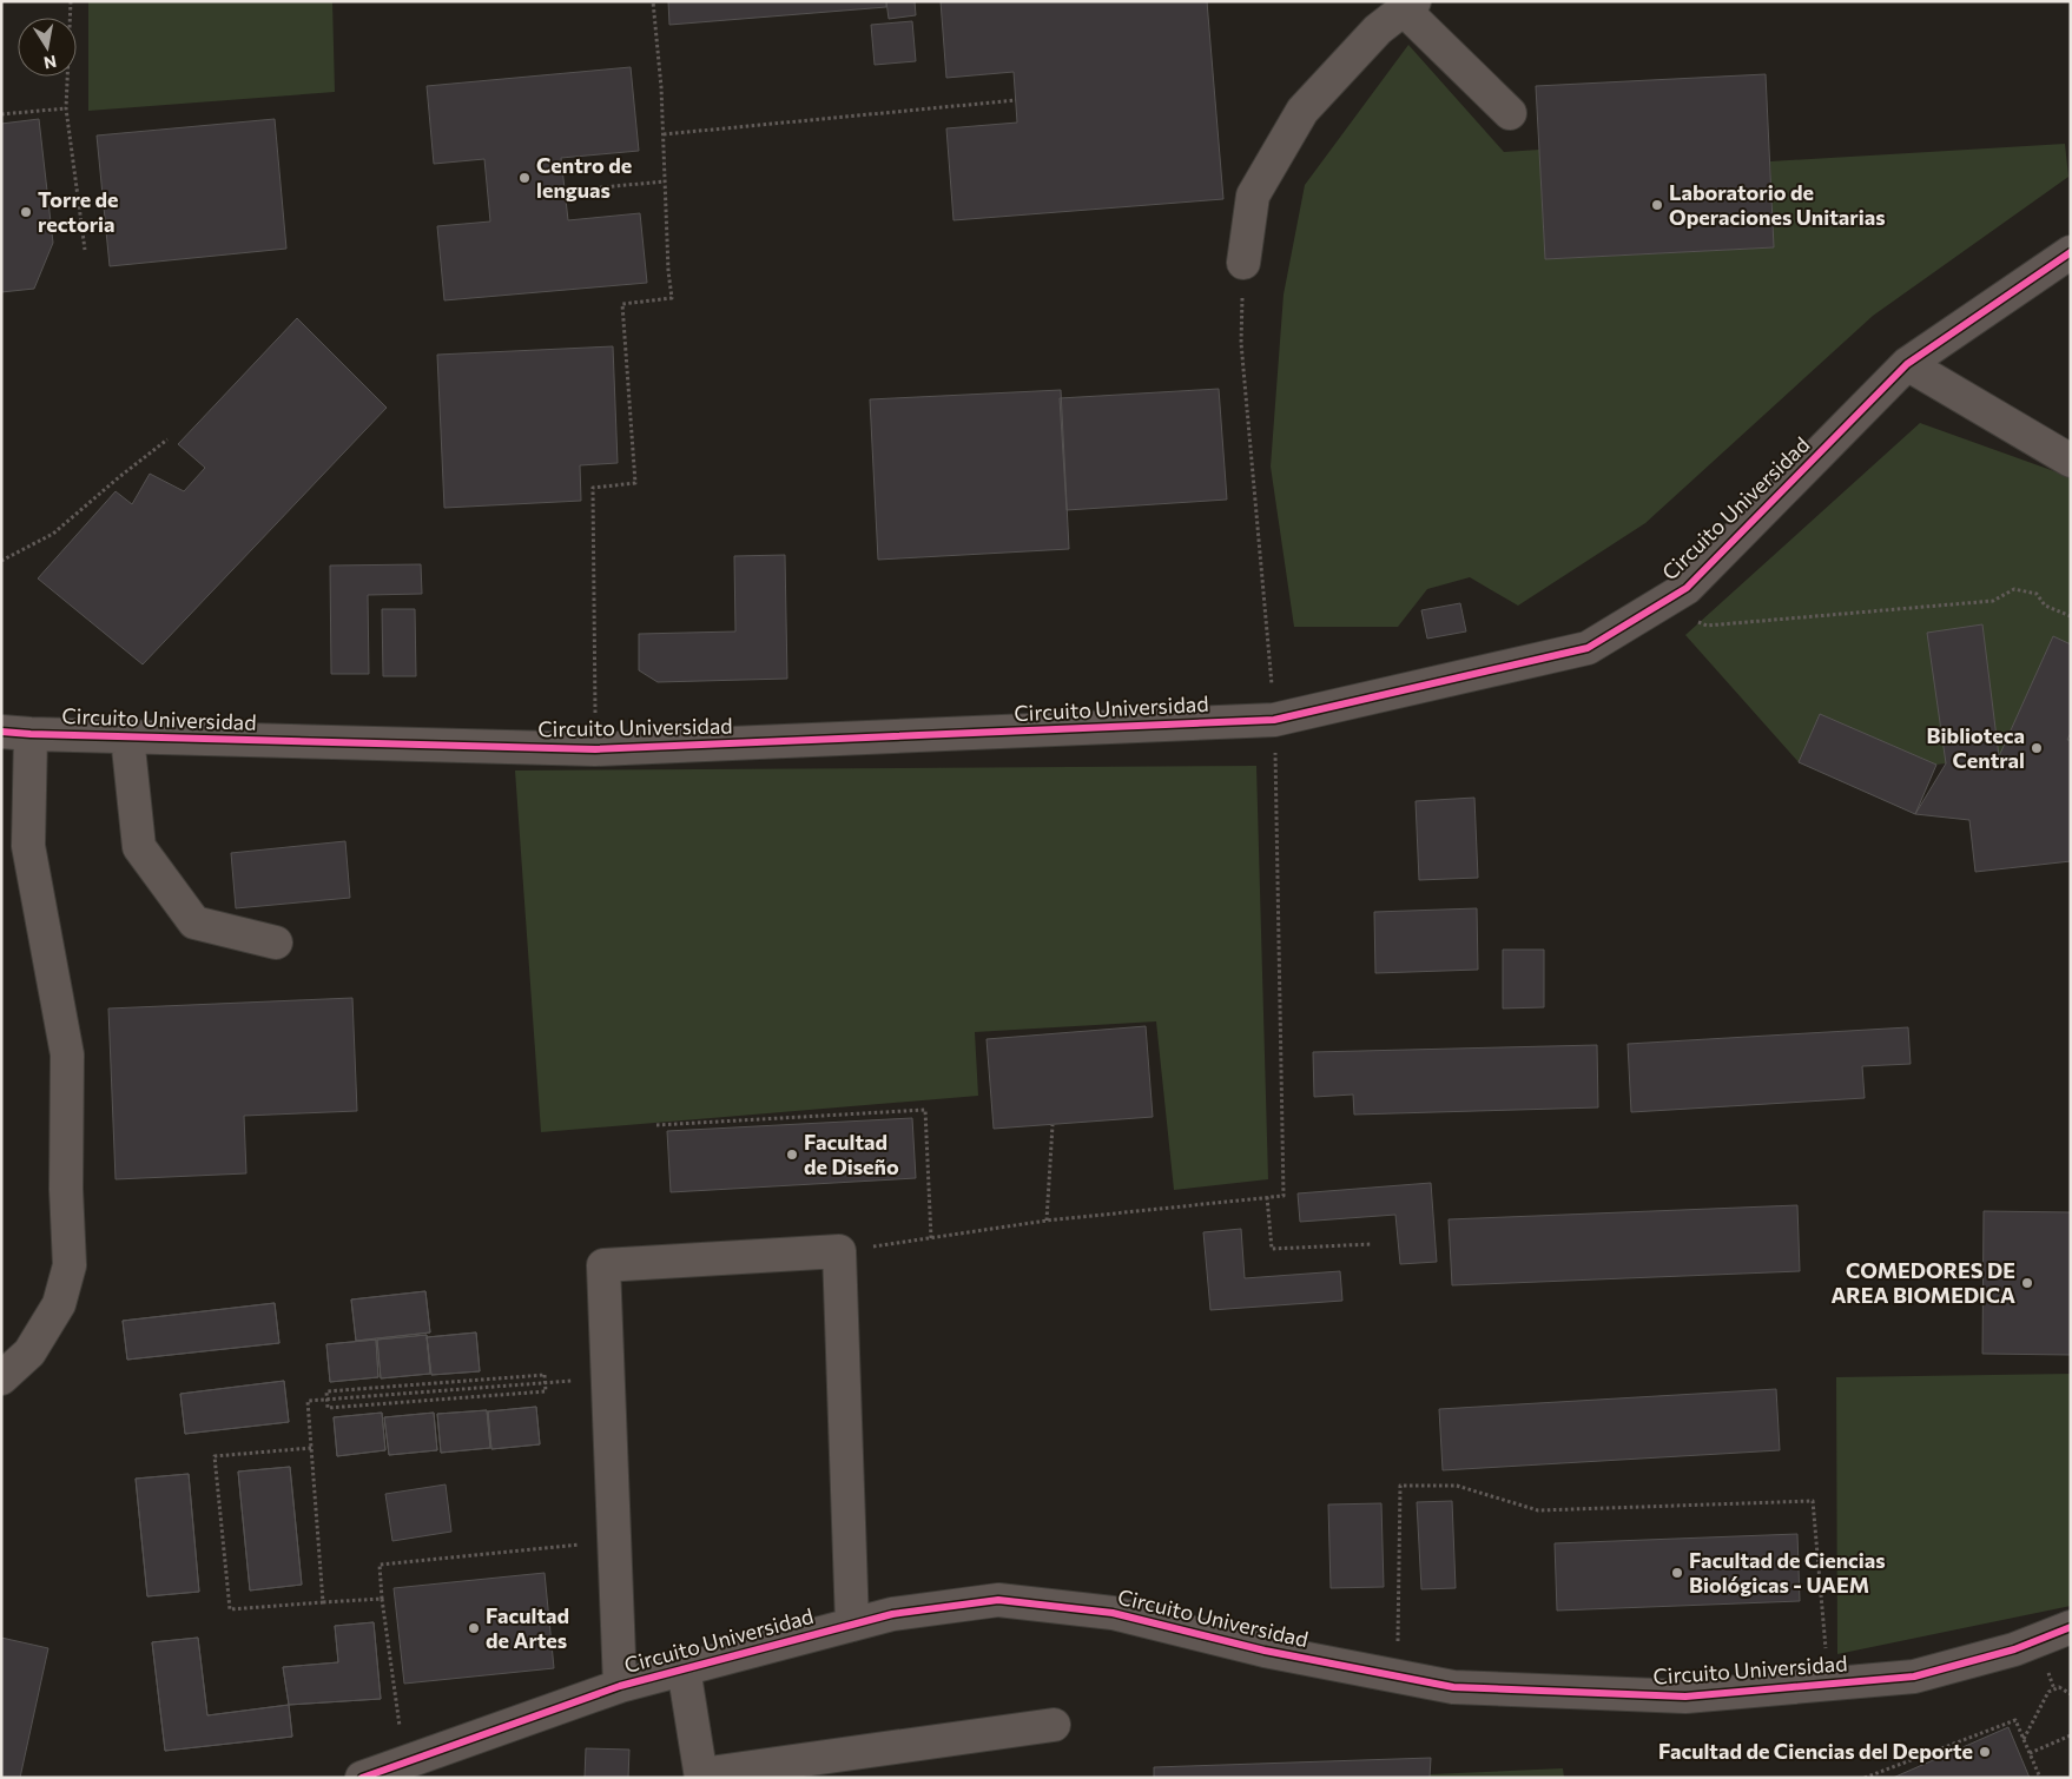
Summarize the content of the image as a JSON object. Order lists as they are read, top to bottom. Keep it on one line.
{"streets":{"street":["Circuito Universidad"]},"places":["Centro de lenguas","Laboratorio de Operaciones Unitarias","Torre de rectoria","Biblioteca Central","Facultad de Diseño","COMEDORES DE AREA BIOMEDICA","Facultad de Ciencias Biológicas - UAEM","Facultad de Artes","Facultad de Ciencias del Deporte"],"north":"bottom"}
